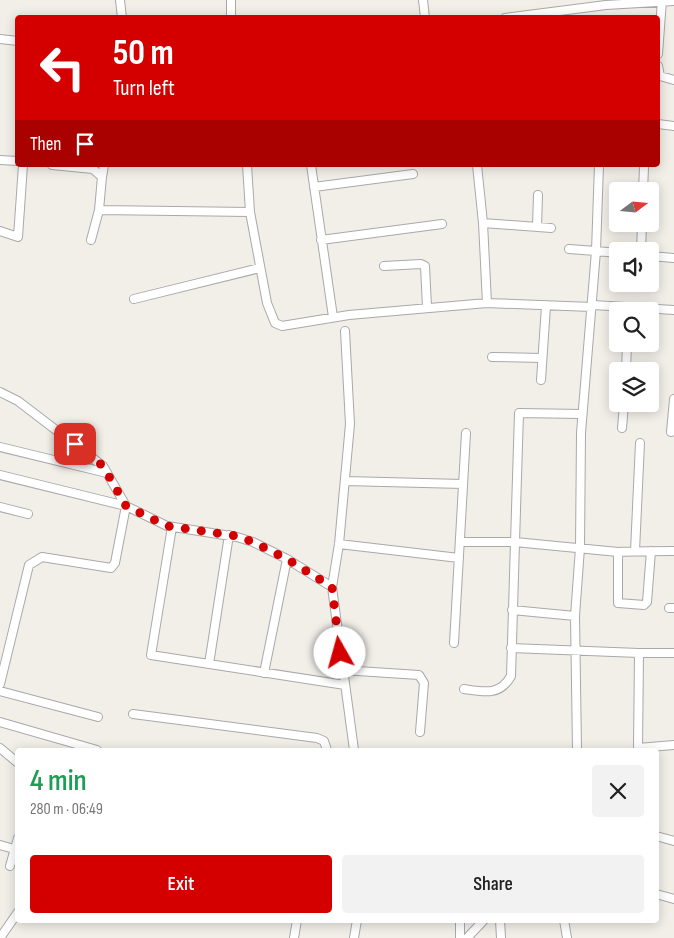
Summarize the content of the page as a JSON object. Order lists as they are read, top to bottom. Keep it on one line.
{"north":"right","page":{"turn":["50 m","Turn left"],"then":"Then","heading":["4 min","280 m · 06:49"],"buttons":["Exit","Share"]}}
